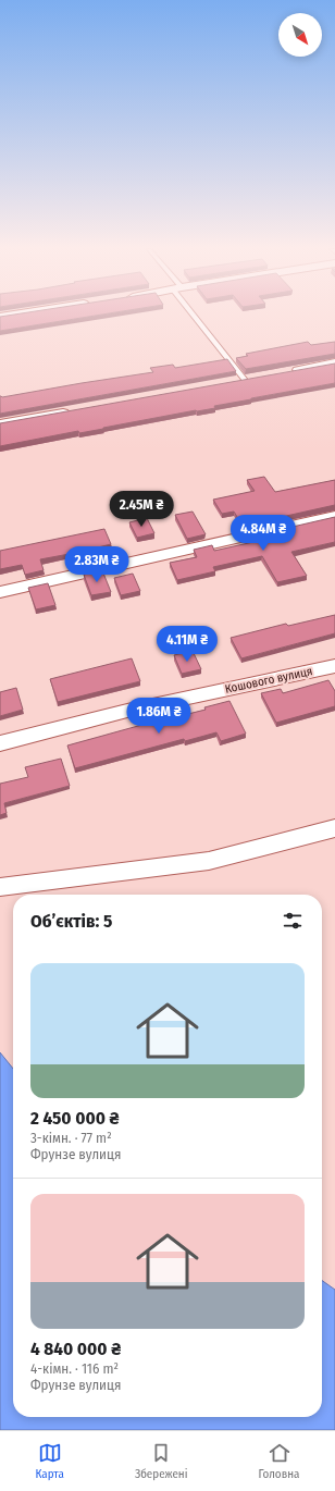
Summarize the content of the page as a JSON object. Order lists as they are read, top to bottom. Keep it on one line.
{"streets":{"street":["Кошового вулиця"]},"north":"bottom right","page":{"price":["2.45M ₴","4.84M ₴","2.83M ₴","4.11M ₴","1.86M ₴"],"heading":"Об’єктів: 5","list":[{"name":"2 450 000 ₴","note":"3-кімн. · 77 m² · Фрунзе вулиця"},{"name":"4 840 000 ₴","note":"4-кімн. · 116 m² · Фрунзе вулиця"}],"tabs":["Карта","Збережені","Головна"]}}
